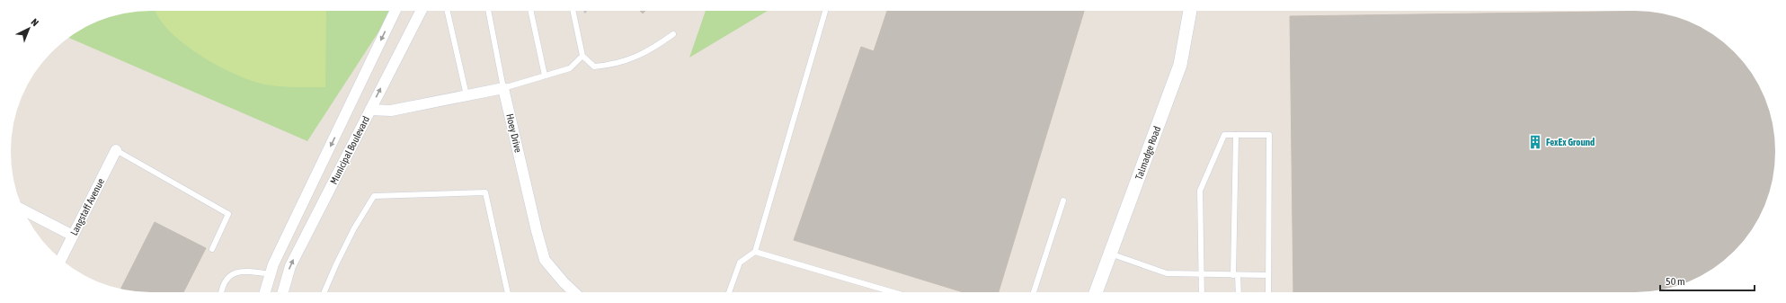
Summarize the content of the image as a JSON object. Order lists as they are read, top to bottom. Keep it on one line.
{"streets":{"street":["Hoey Drive","Municipal Boulevard","Talmadge Road","Langstaff Avenue"]},"places":{"building":["FexEx Ground"]},"scale_bar":"50 m","north":"top right"}
